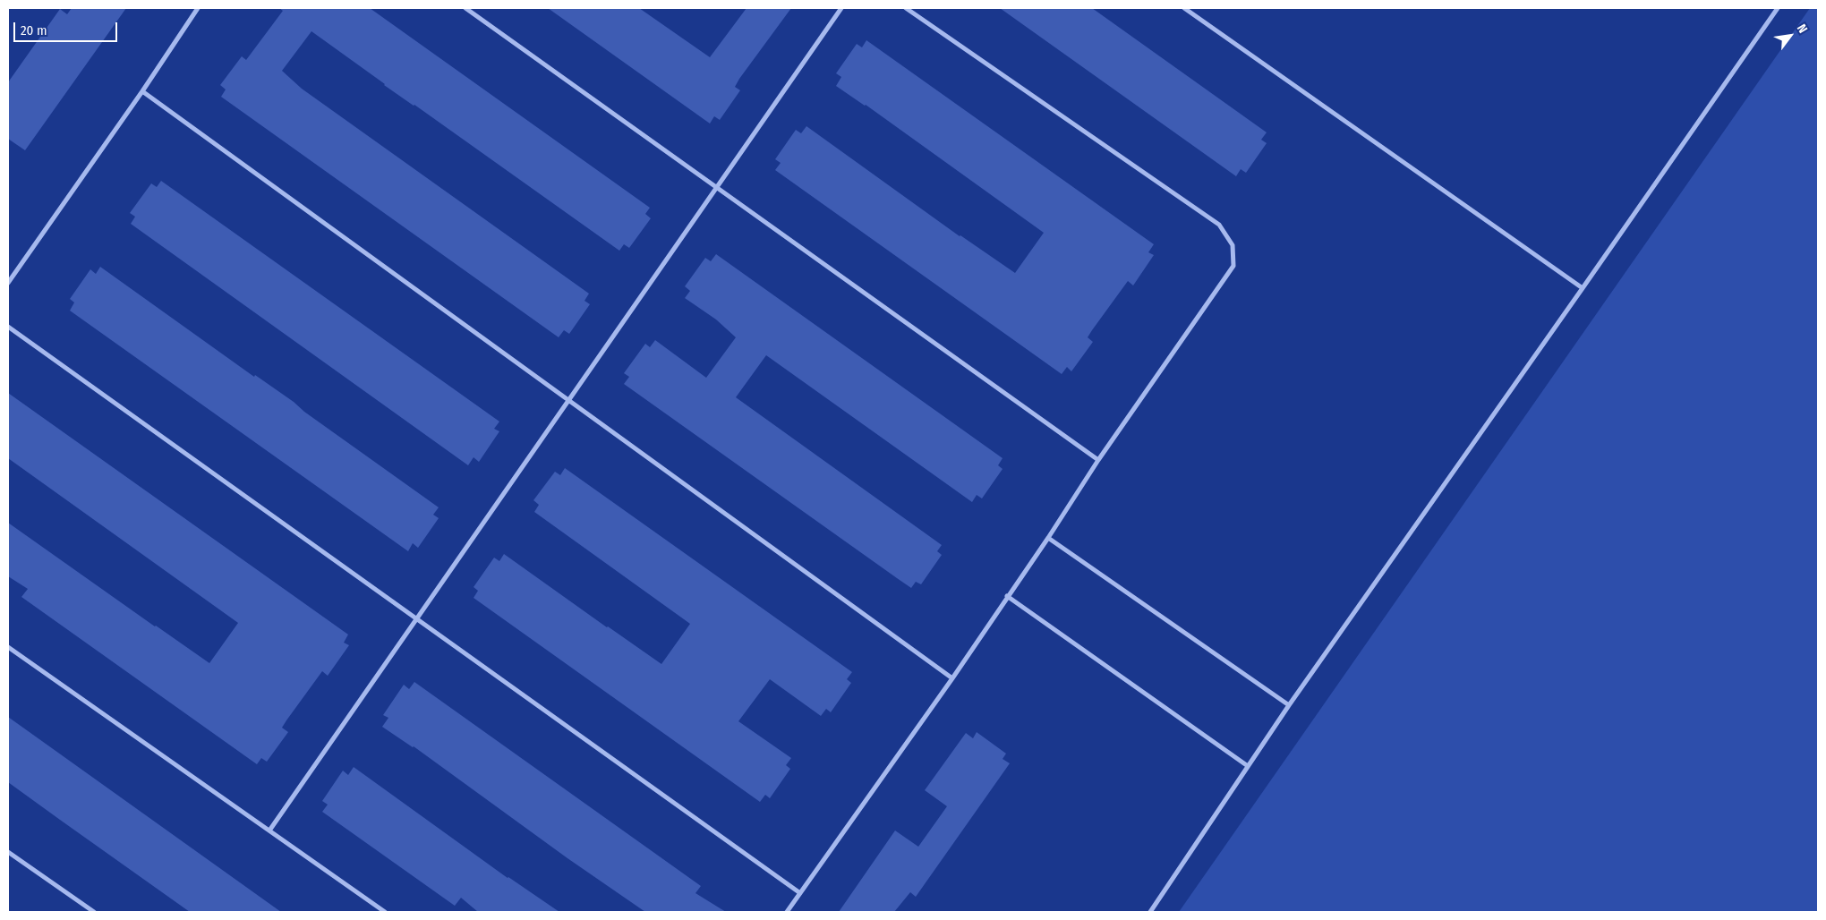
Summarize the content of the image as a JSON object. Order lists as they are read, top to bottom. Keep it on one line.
{"scale_bar":"20 m","north":"top right"}
